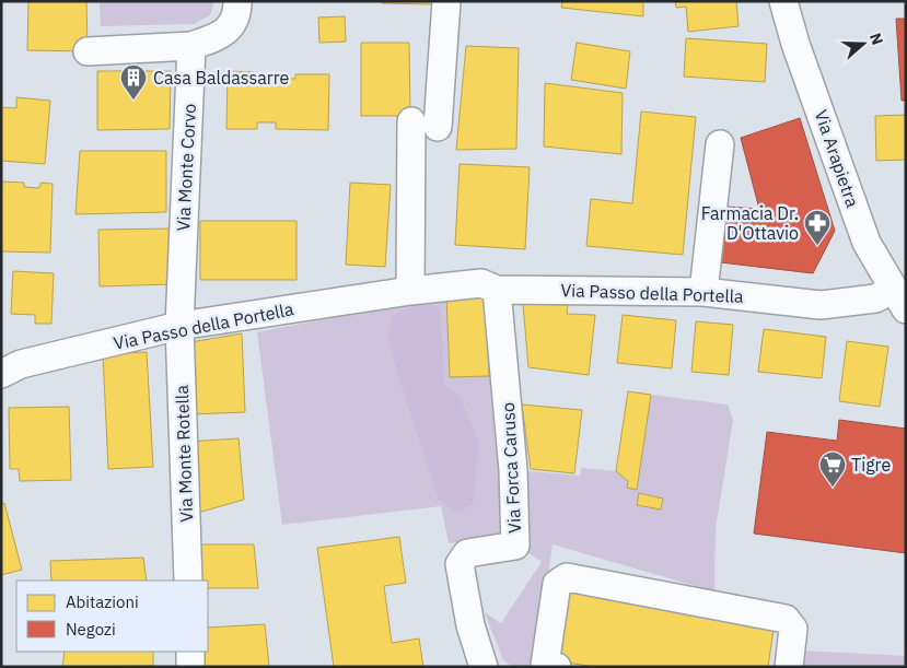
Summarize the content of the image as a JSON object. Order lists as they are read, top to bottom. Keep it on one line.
{"streets":{"street":["Via Arapietra","Via Monte Corvo","Via Passo della Portella","Via Monte Rotella","Via Forca Caruso"]},"crossings":[["Via Arapietra","Via Passo della Portella"],["Via Monte Corvo","Via Passo della Portella"],["Via Monte Corvo","Via Monte Rotella"],["Via Passo della Portella","Via Monte Rotella"],["Via Passo della Portella","Via Forca Caruso"]],"places":{"building":["Casa Baldassarre"],"pharmacy":["Farmacia Dr. D'Ottavio"],"supermarket":["Tigre"]},"legend":["Abitazioni","Negozi"],"north":"right"}
